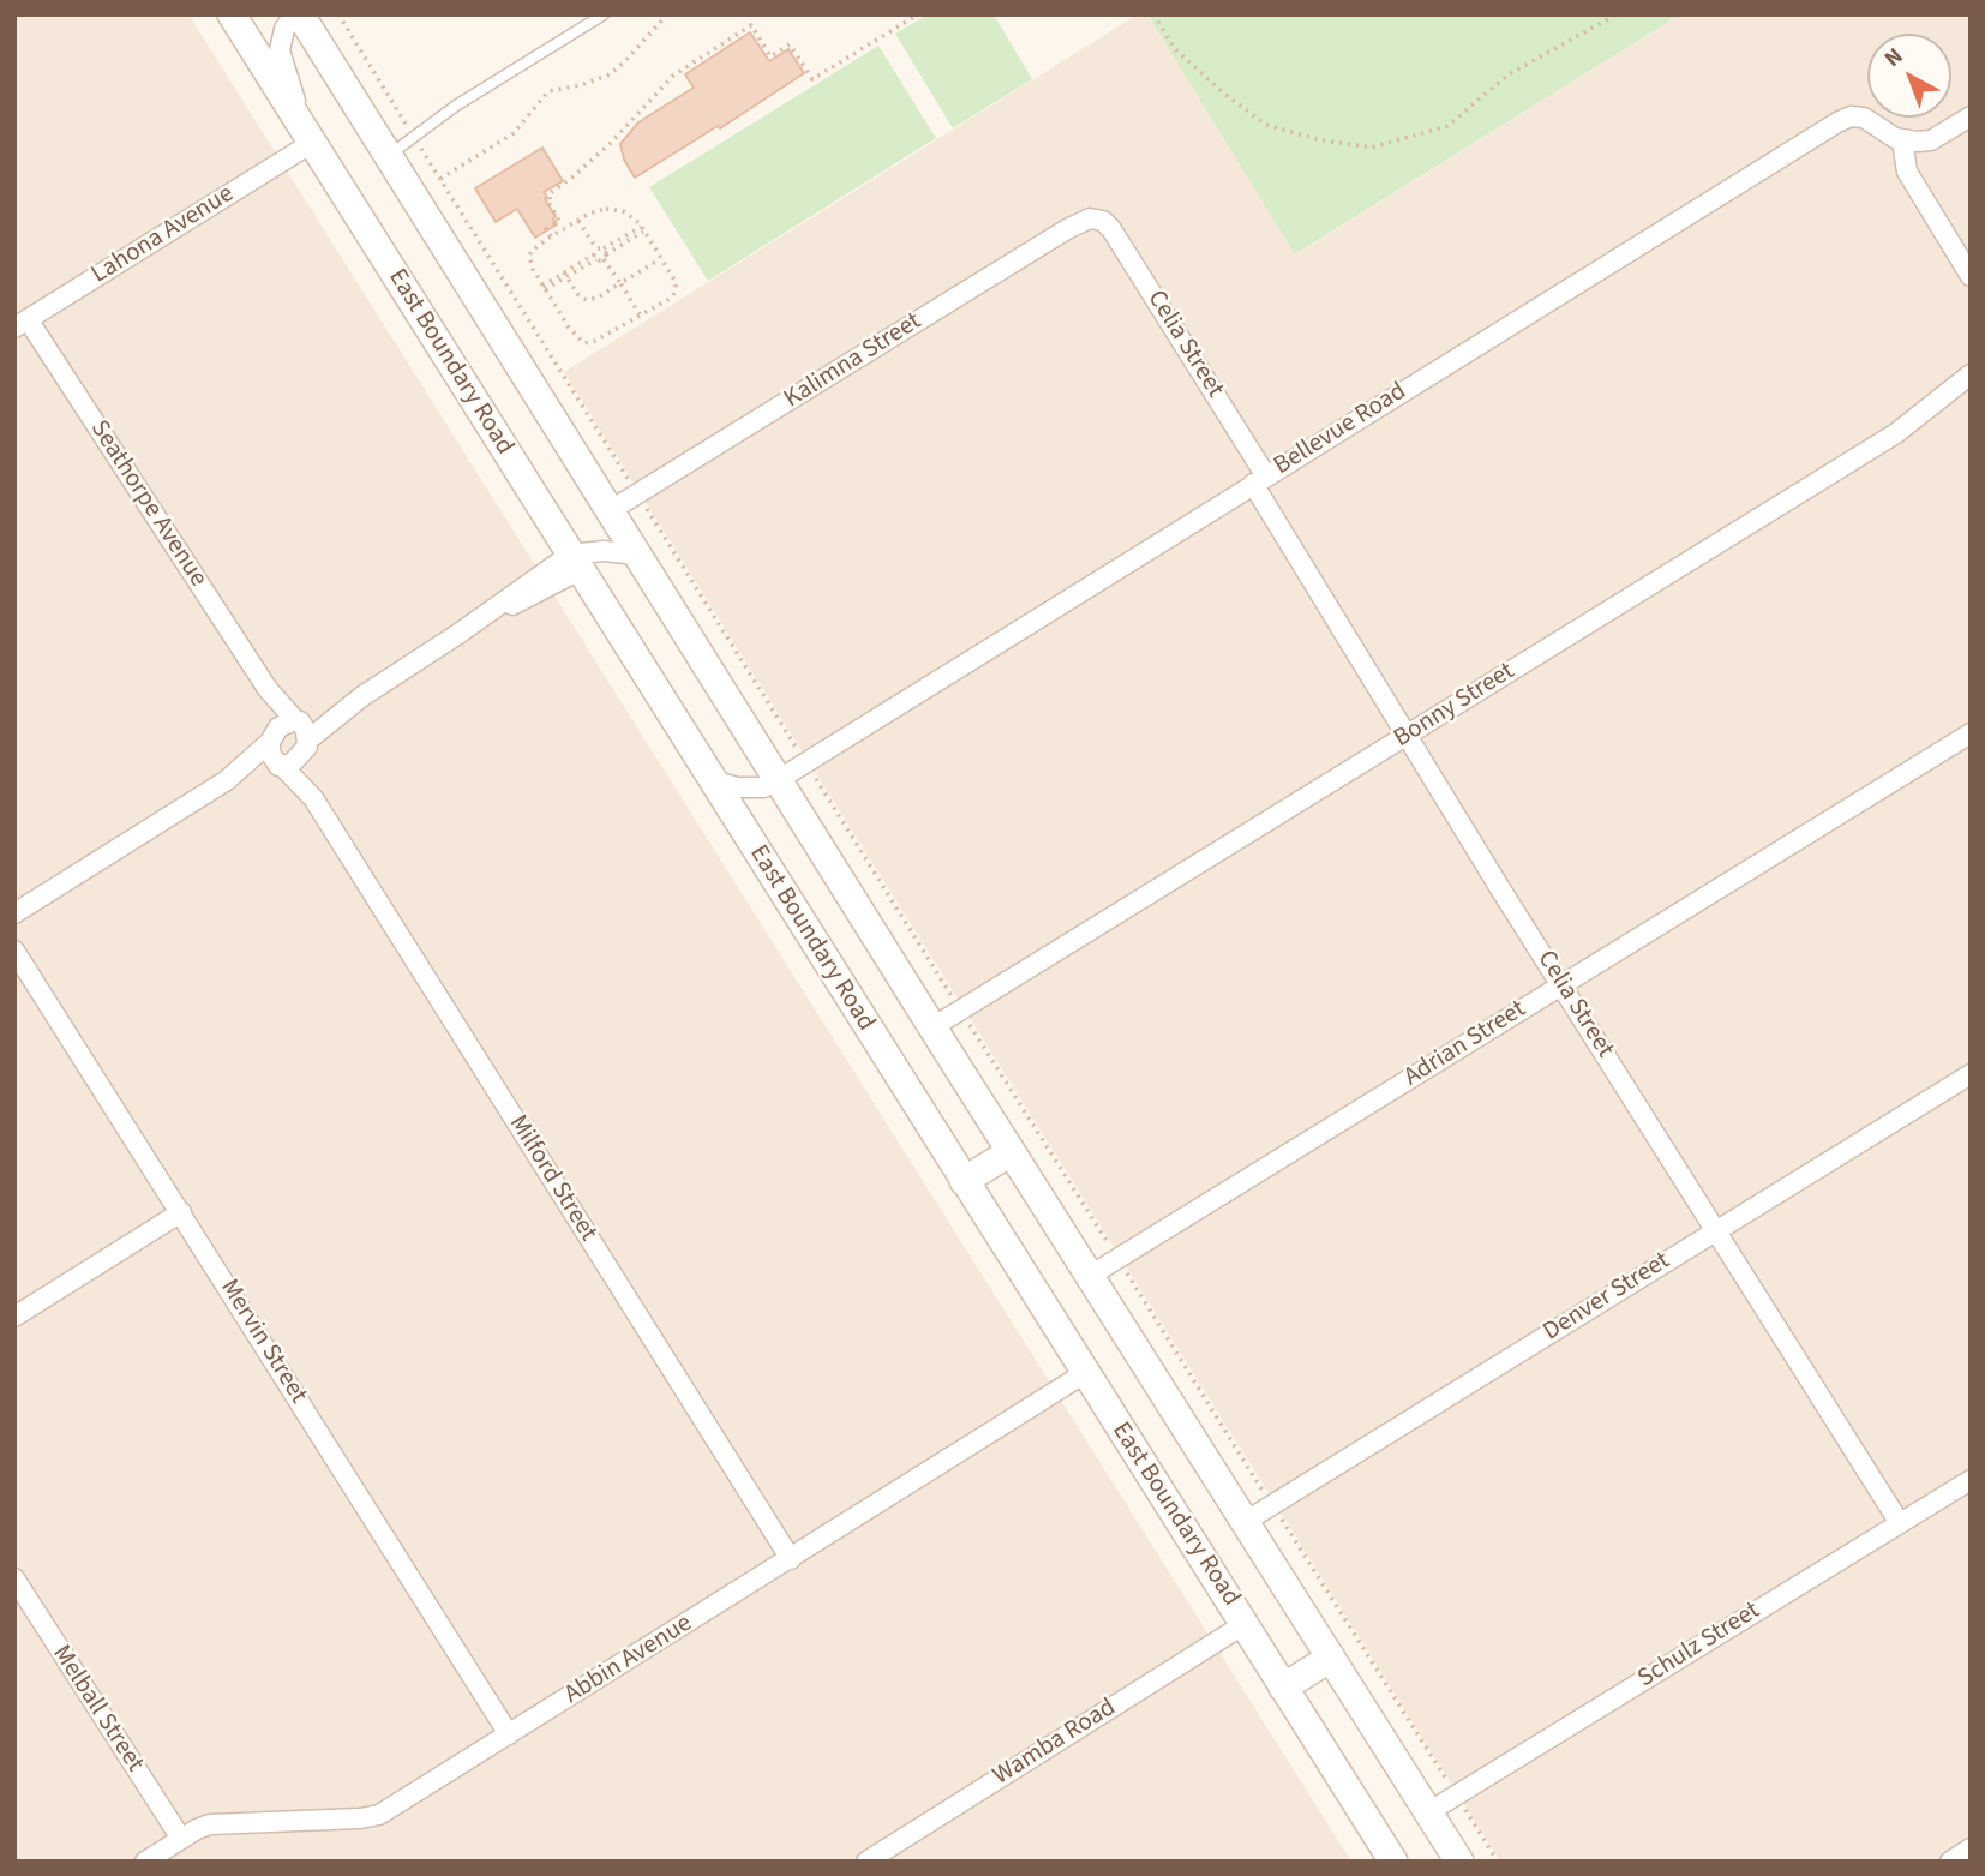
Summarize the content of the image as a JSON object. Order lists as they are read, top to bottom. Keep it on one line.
{"streets":{"main road":["East Boundary Road"],"street":["Lahona Avenue","Celia Street","Kalimna Street","Bellevue Road","Seathorpe Avenue","Bonny Street","Adrian Street","Milford Street","Denver Street","Mervin Street","Schulz Street","Abbin Avenue","Melball Street","Wamba Road"]},"crossings":[["Lahona Avenue","East Boundary Road"],["Lahona Avenue","Seathorpe Avenue"],["Celia Street","Kalimna Street"],["Celia Street","Bellevue Road"],["Celia Street","Bonny Street"],["Celia Street","Adrian Street"],["Celia Street","Denver Street"],["Celia Street","Schulz Street"],["East Boundary Road","Bellevue Road"],["East Boundary Road","Abbin Avenue"],["East Boundary Road","Wamba Road"],["Seathorpe Avenue","Milford Street"],["Milford Street","Abbin Avenue"],["Mervin Street","Abbin Avenue"],["Abbin Avenue","Melball Street"]],"north":"top left"}
